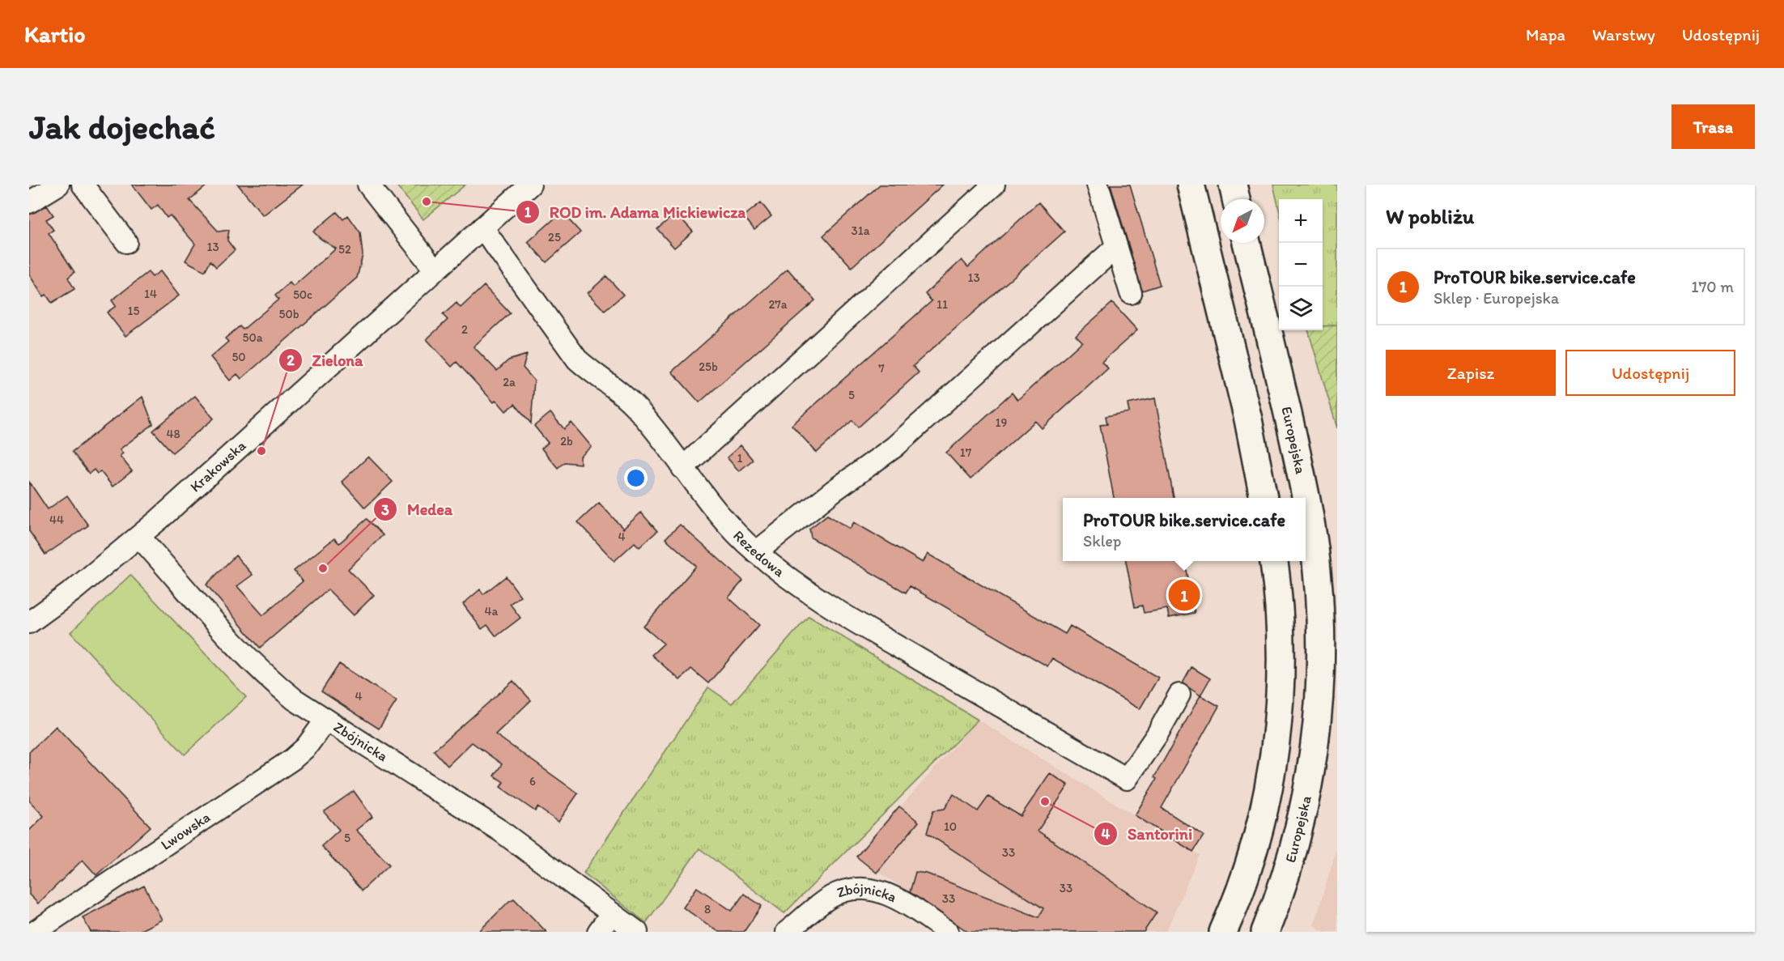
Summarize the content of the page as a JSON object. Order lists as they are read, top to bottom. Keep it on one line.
{"streets":{"main road":["Europejska"],"street":["Krakowska","Rezedowa","Zbójnicka","Lwowska"]},"crossings":[["Krakowska","Rezedowa"],["Krakowska","Zbójnicka"],["Zbójnicka","Lwowska"]],"places":["ROD im. Adama Mickiewicza","Zielona","Medea","Santorini"],"house_numbers":["31a","25","13","52","13","14","50c","27a","11","15","50b","2","50a","50","25b","7","2a","5","19","48","2b","17","1","44","4","4a","4","6","10","5","33","33","33","8"],"north":"bottom left","page":{"header":"Kartio","nav":["Mapa","Warstwy","Udostępnij"],"buttons":["Trasa",["Zapisz","Udostępnij"]],"title":"Jak dojechać","heading":"W pobliżu","map_buttons":["+","−"],"list":[{"mark":"1","name":"ProTOUR bike.service.cafe","note":"Sklep · Europejska","value":"170 m"}],"popup":["ProTOUR bike.service.cafe","Sklep"],"pins":"1"}}
